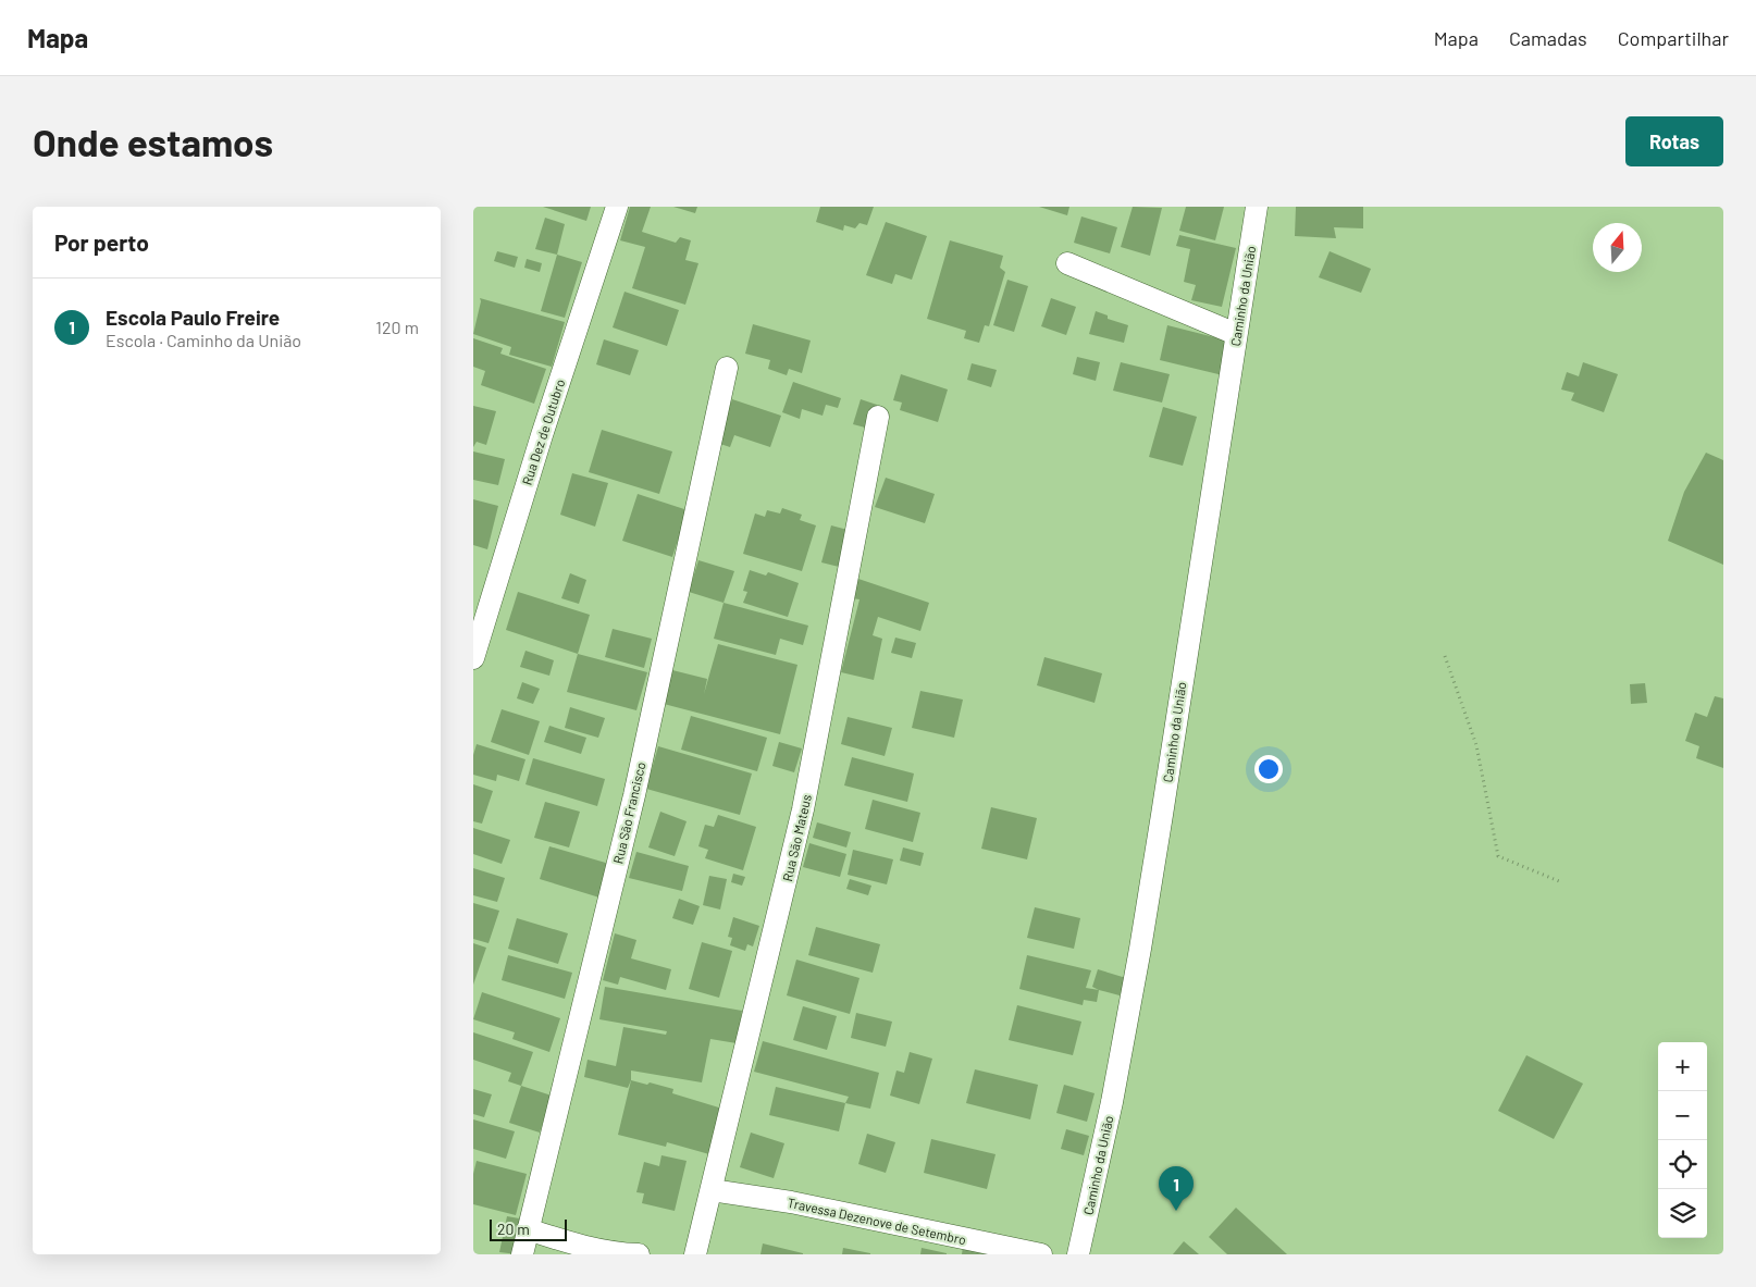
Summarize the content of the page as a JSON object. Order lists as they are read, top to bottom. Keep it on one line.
{"streets":{"street":["Caminho da União","Rua Dez de Outubro","Rua São Francisco","Rua São Mateus","Travessa Dezenove de Setembro"]},"crossings":[["Rua São Mateus","Travessa Dezenove de Setembro"]],"scale_bar":"20 m","north":"top","page":{"header":"Mapa","nav":["Mapa","Camadas","Compartilhar"],"buttons":"Rotas","title":"Onde estamos","heading":"Por perto","list":[{"mark":"1","name":"Escola Paulo Freire","note":"Escola · Caminho da União","value":"120 m"}],"map_buttons":["+","−"],"pins":"1","scale":"20 m"}}
